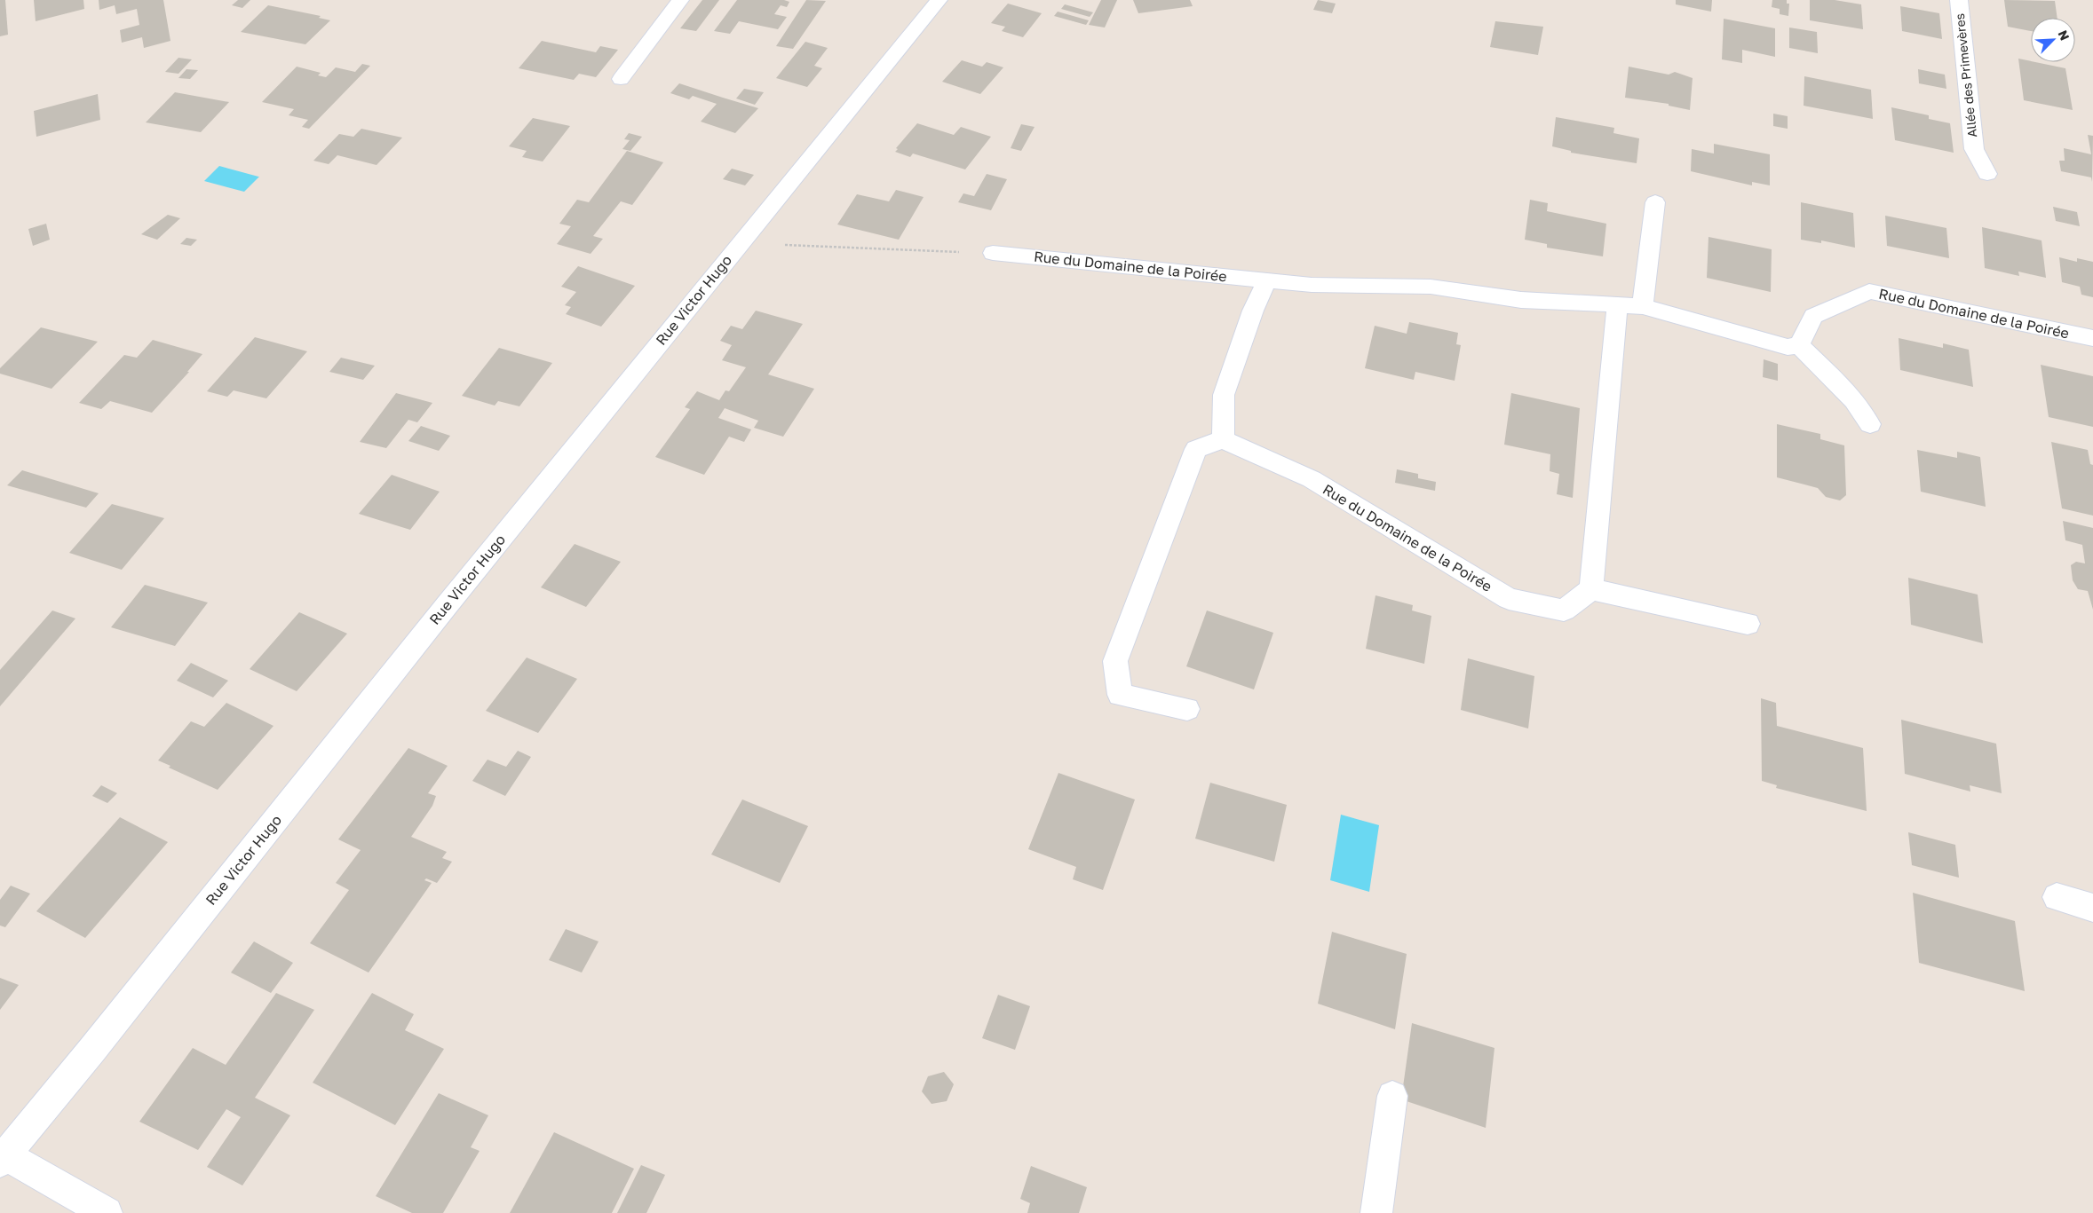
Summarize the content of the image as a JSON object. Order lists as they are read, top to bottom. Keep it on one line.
{"streets":{"street":["Allée des Primevères","Rue du Domaine de la Poirée","Rue Victor Hugo"]},"north":"top right"}
